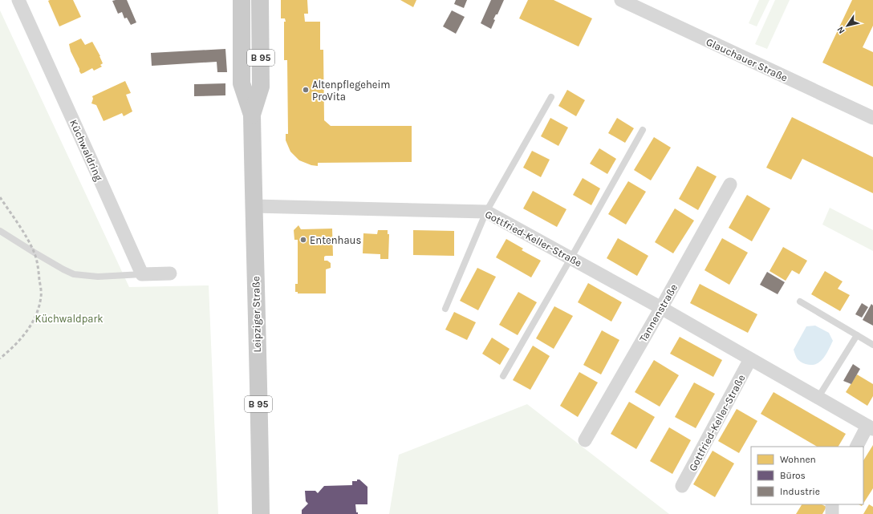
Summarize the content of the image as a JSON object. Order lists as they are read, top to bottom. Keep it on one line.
{"streets":{"main road":["B 95","Leipziger Straße"],"street":["Glauchauer Straße","Küchwaldring","Gottfried-Keller-Straße","Tannenstraße"]},"crossings":[["Gottfried-Keller-Straße","Tannenstraße"],["Gottfried-Keller-Straße","Leipziger Straße"]],"parks":["Küchwaldpark"],"places":["Altenpflegeheim ProVita","Entenhaus"],"legend":["Wohnen","Büros","Industrie"],"north":"bottom left"}
